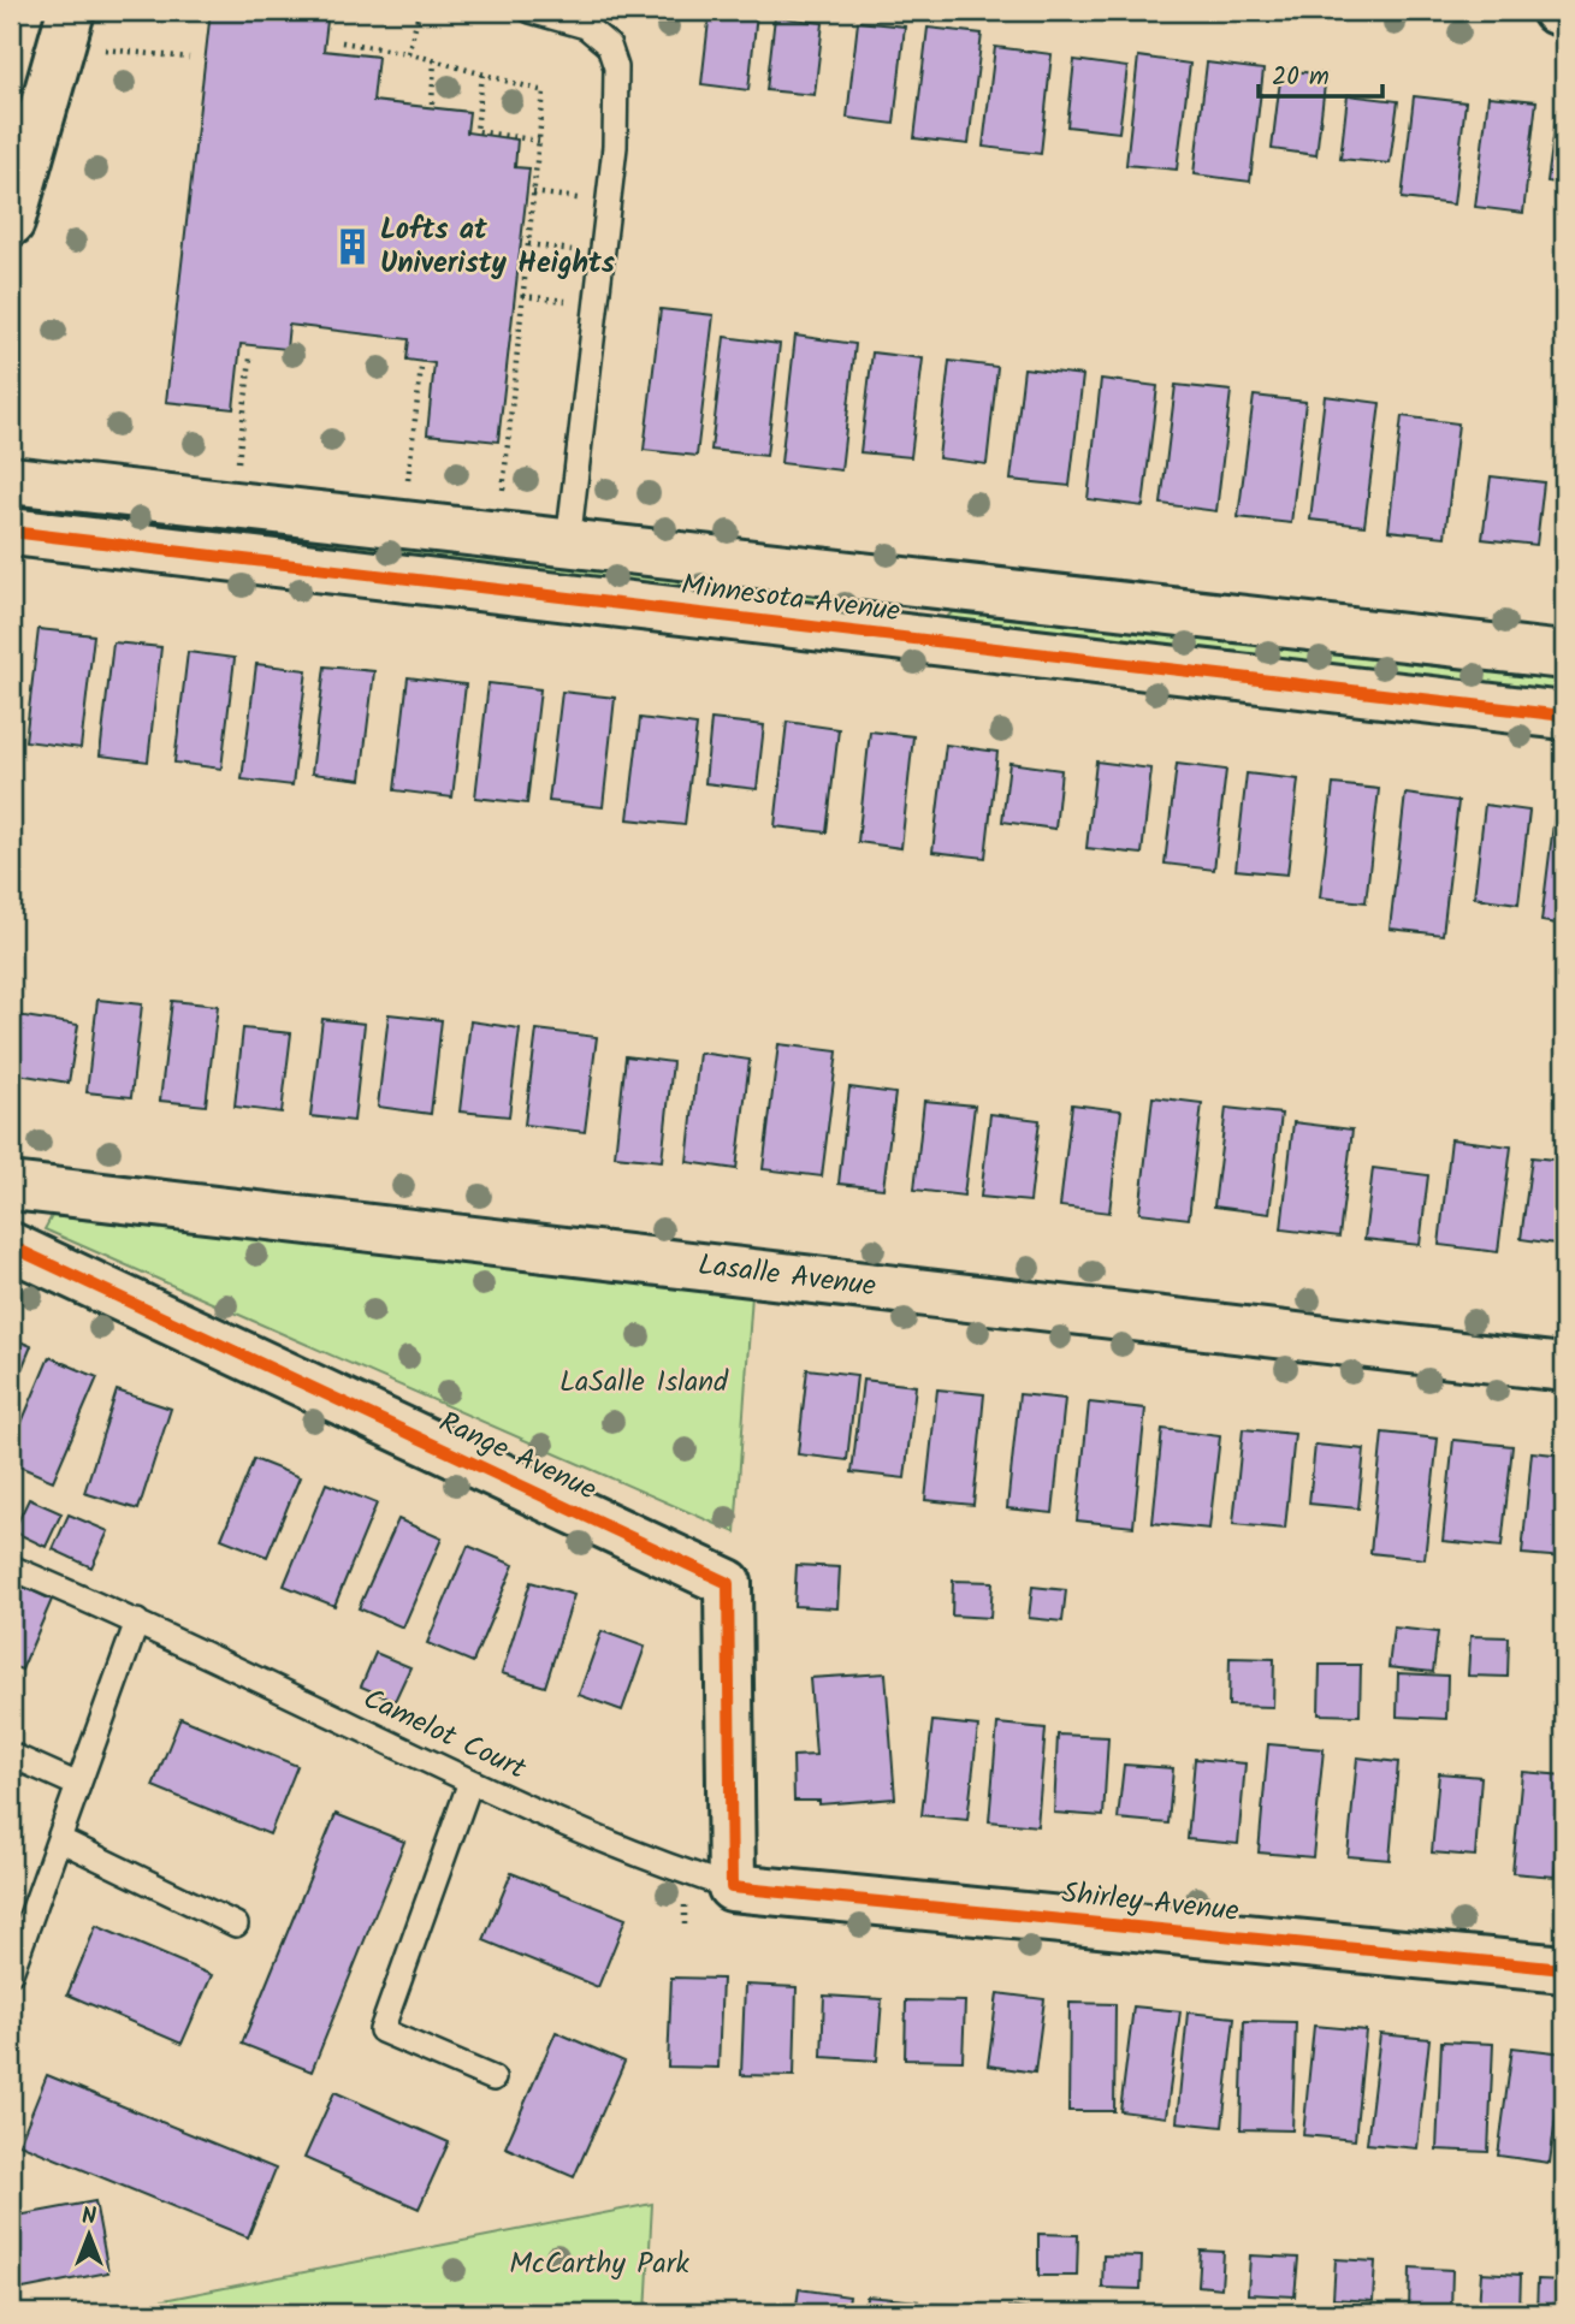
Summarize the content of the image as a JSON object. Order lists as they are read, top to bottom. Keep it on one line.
{"streets":{"street":["Minnesota Avenue","Lasalle Avenue","Range Avenue","Shirley Avenue"],"lane":["Camelot Court"]},"crossings":[["Range Avenue","Camelot Court"],["Range Avenue","Shirley Avenue"],["Camelot Court","Shirley Avenue"]],"parks":["LaSalle Island","McCarthy Park"],"places":{"building":["Lofts at Univeristy Heights"]},"scale_bar":"20 m","north":"top"}
